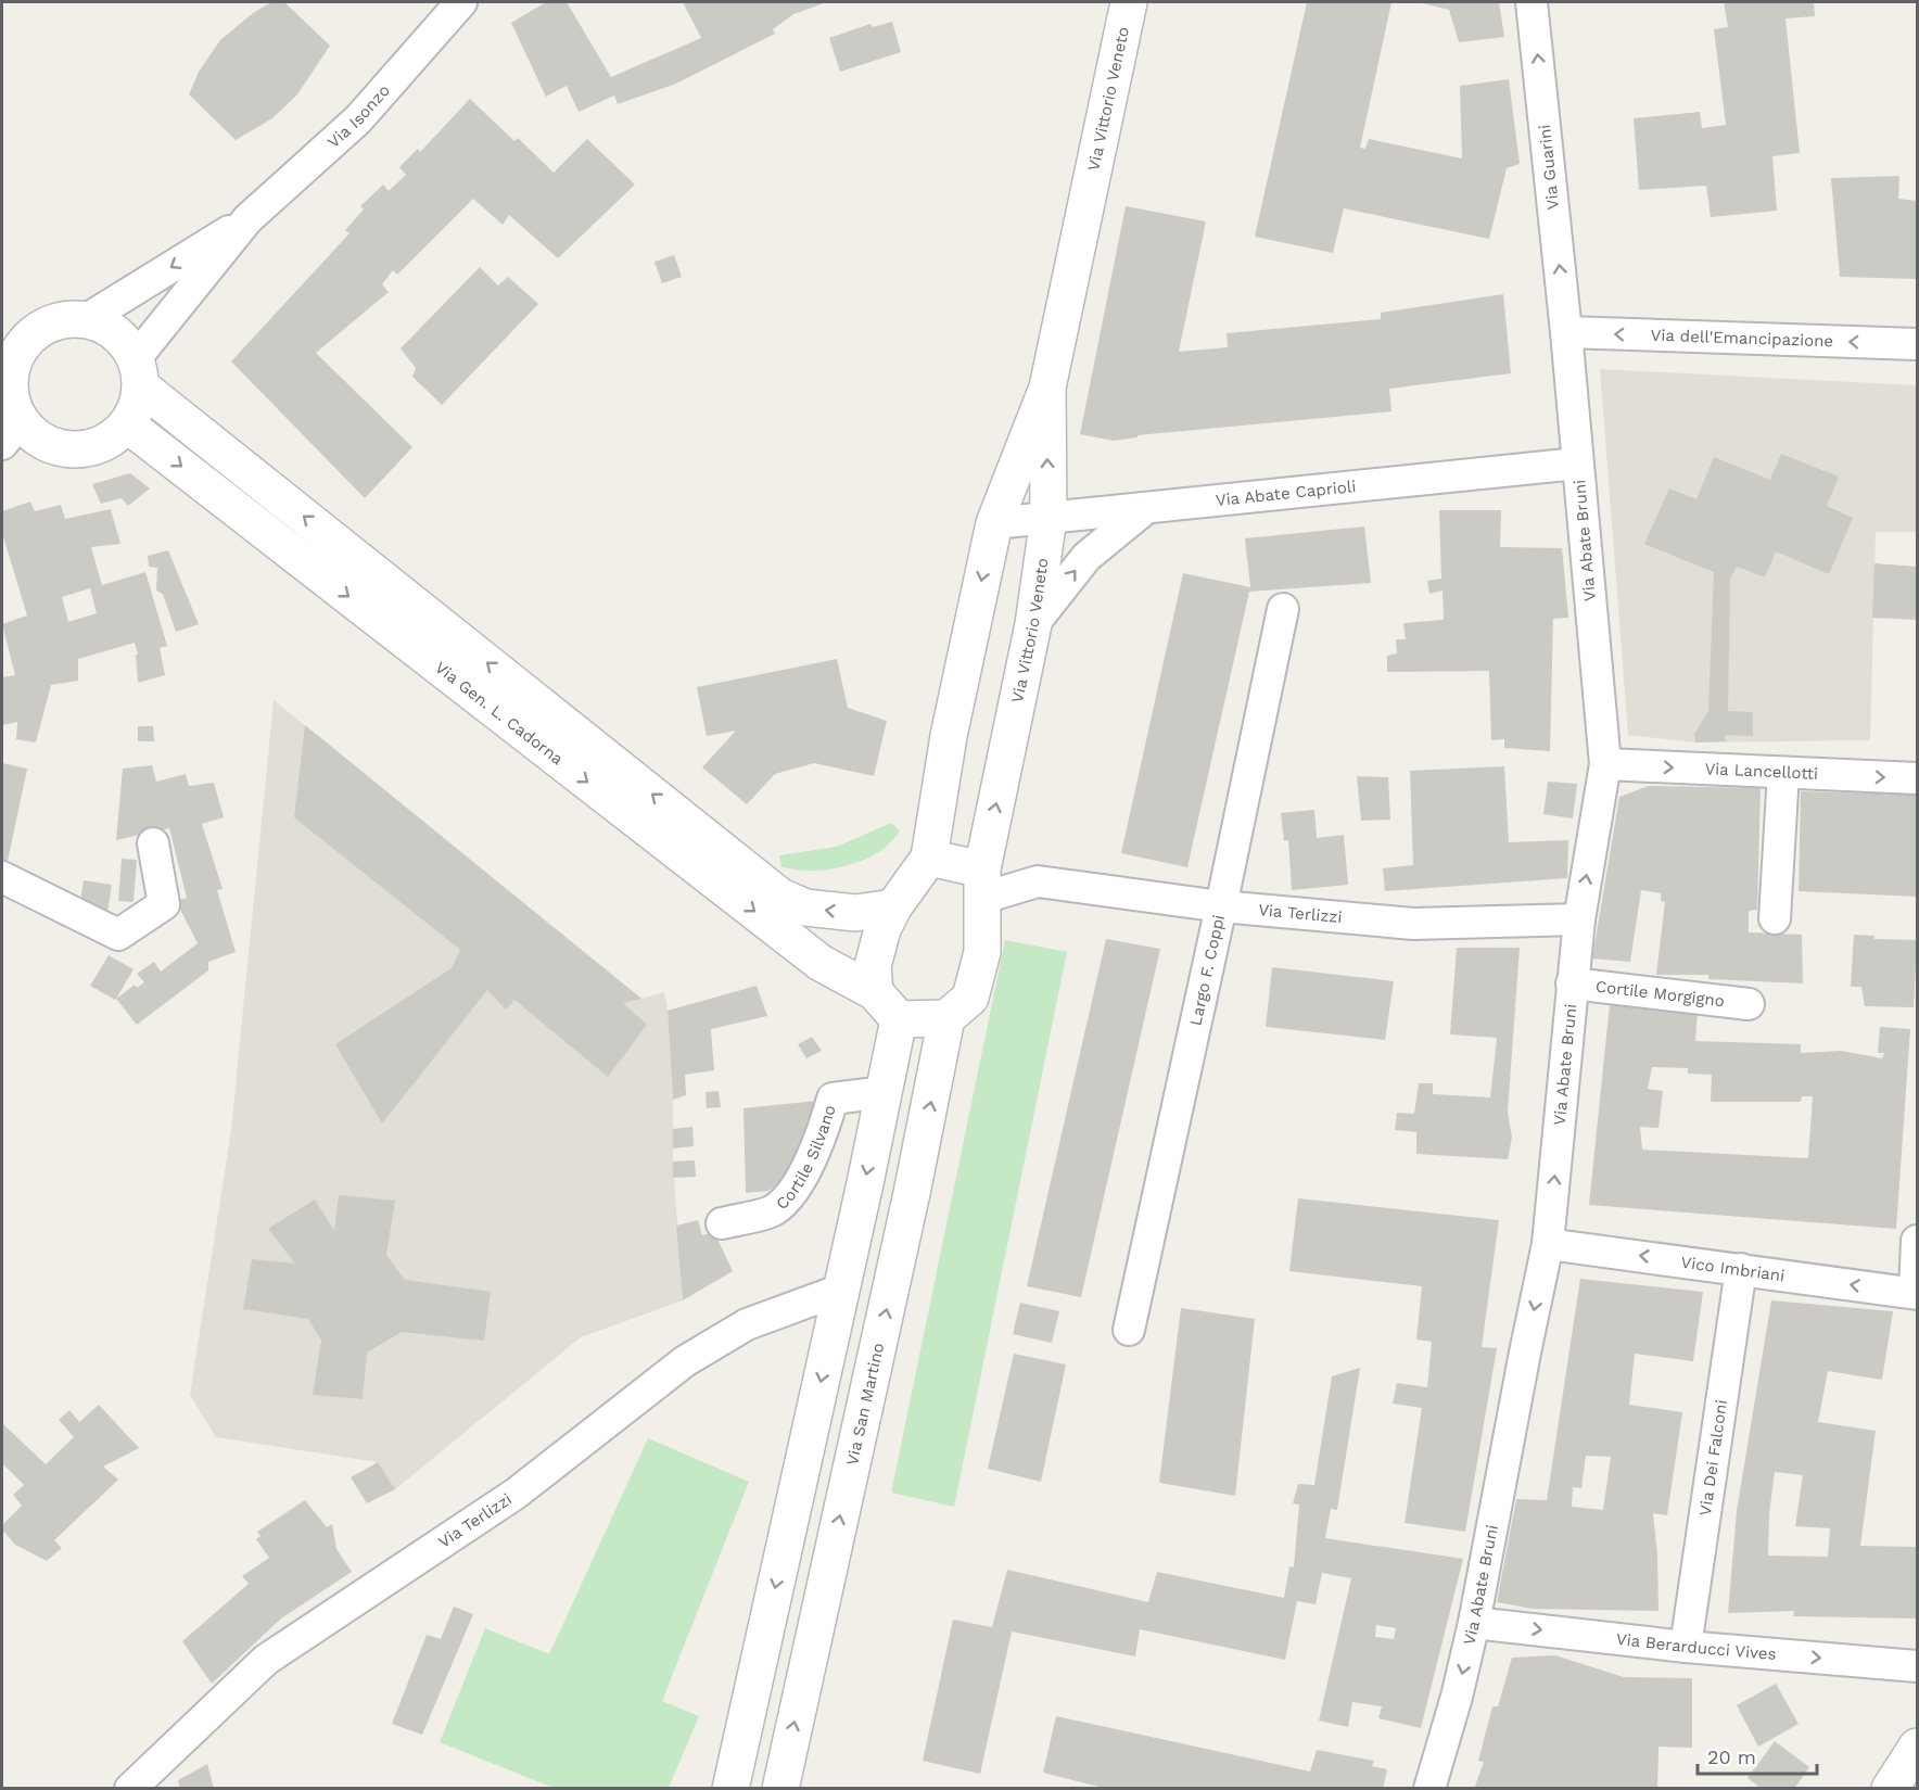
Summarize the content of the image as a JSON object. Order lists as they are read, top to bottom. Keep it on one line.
{"streets":{"main road":["Via Vittorio Veneto","Via Gen. L. Cadorna","Via San Martino"],"street":["Via Isonzo","Via Guarini","Via dell'Emancipazione","Via Abate Caprioli","Via Abate Bruni","Via Lancellotti","Via Terlizzi","Largo F. Coppi","Cortile Morgigno","Cortile Silvano","Vico Imbriani","Via Dei Falconi","Via Berarducci Vives"]},"crossings":[["Via Vittorio Veneto","Via Abate Caprioli"],["Via Vittorio Veneto","Via Gen. L. Cadorna"],["Via Vittorio Veneto","Via Terlizzi"],["Via Vittorio Veneto","Via San Martino"],["Via Isonzo","Via Gen. L. Cadorna"],["Via Guarini","Via dell'Emancipazione"],["Via Guarini","Via Abate Bruni"],["Via dell'Emancipazione","Via Abate Bruni"],["Via Abate Caprioli","Via Abate Bruni"],["Via Abate Bruni","Via Lancellotti"],["Via Abate Bruni","Via Terlizzi"],["Via Abate Bruni","Cortile Morgigno"],["Via Abate Bruni","Vico Imbriani"],["Via Abate Bruni","Via Berarducci Vives"],["Via Gen. L. Cadorna","Via Terlizzi"],["Via Gen. L. Cadorna","Via San Martino"],["Via Terlizzi","Largo F. Coppi"],["Via Terlizzi","Via San Martino"],["Vico Imbriani","Via Dei Falconi"],["Via Dei Falconi","Via Berarducci Vives"]],"one_way":["Via Guarini","Via dell'Emancipazione","Via Lancellotti","Vico Imbriani","Via Berarducci Vives"],"scale_bar":"20 m"}
